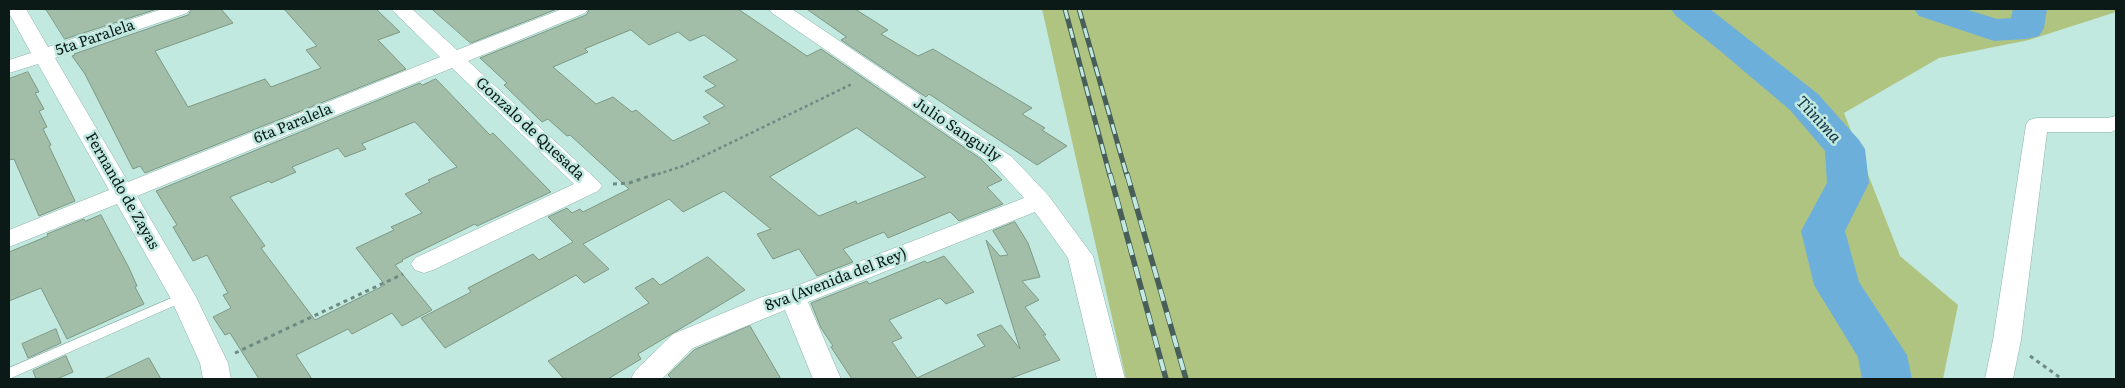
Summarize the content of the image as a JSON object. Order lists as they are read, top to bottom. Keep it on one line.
{"streets":{"street":["5ta Paralela","6ta Paralela","Gonzalo de Quesada","Julio Sanguily","Fernando de Zayas","8va (Avenida del Rey)"]},"crossings":[["5ta Paralela","Fernando de Zayas"],["6ta Paralela","Gonzalo de Quesada"],["6ta Paralela","Fernando de Zayas"],["Julio Sanguily","8va (Avenida del Rey)"]],"water":["Tíinima"]}
